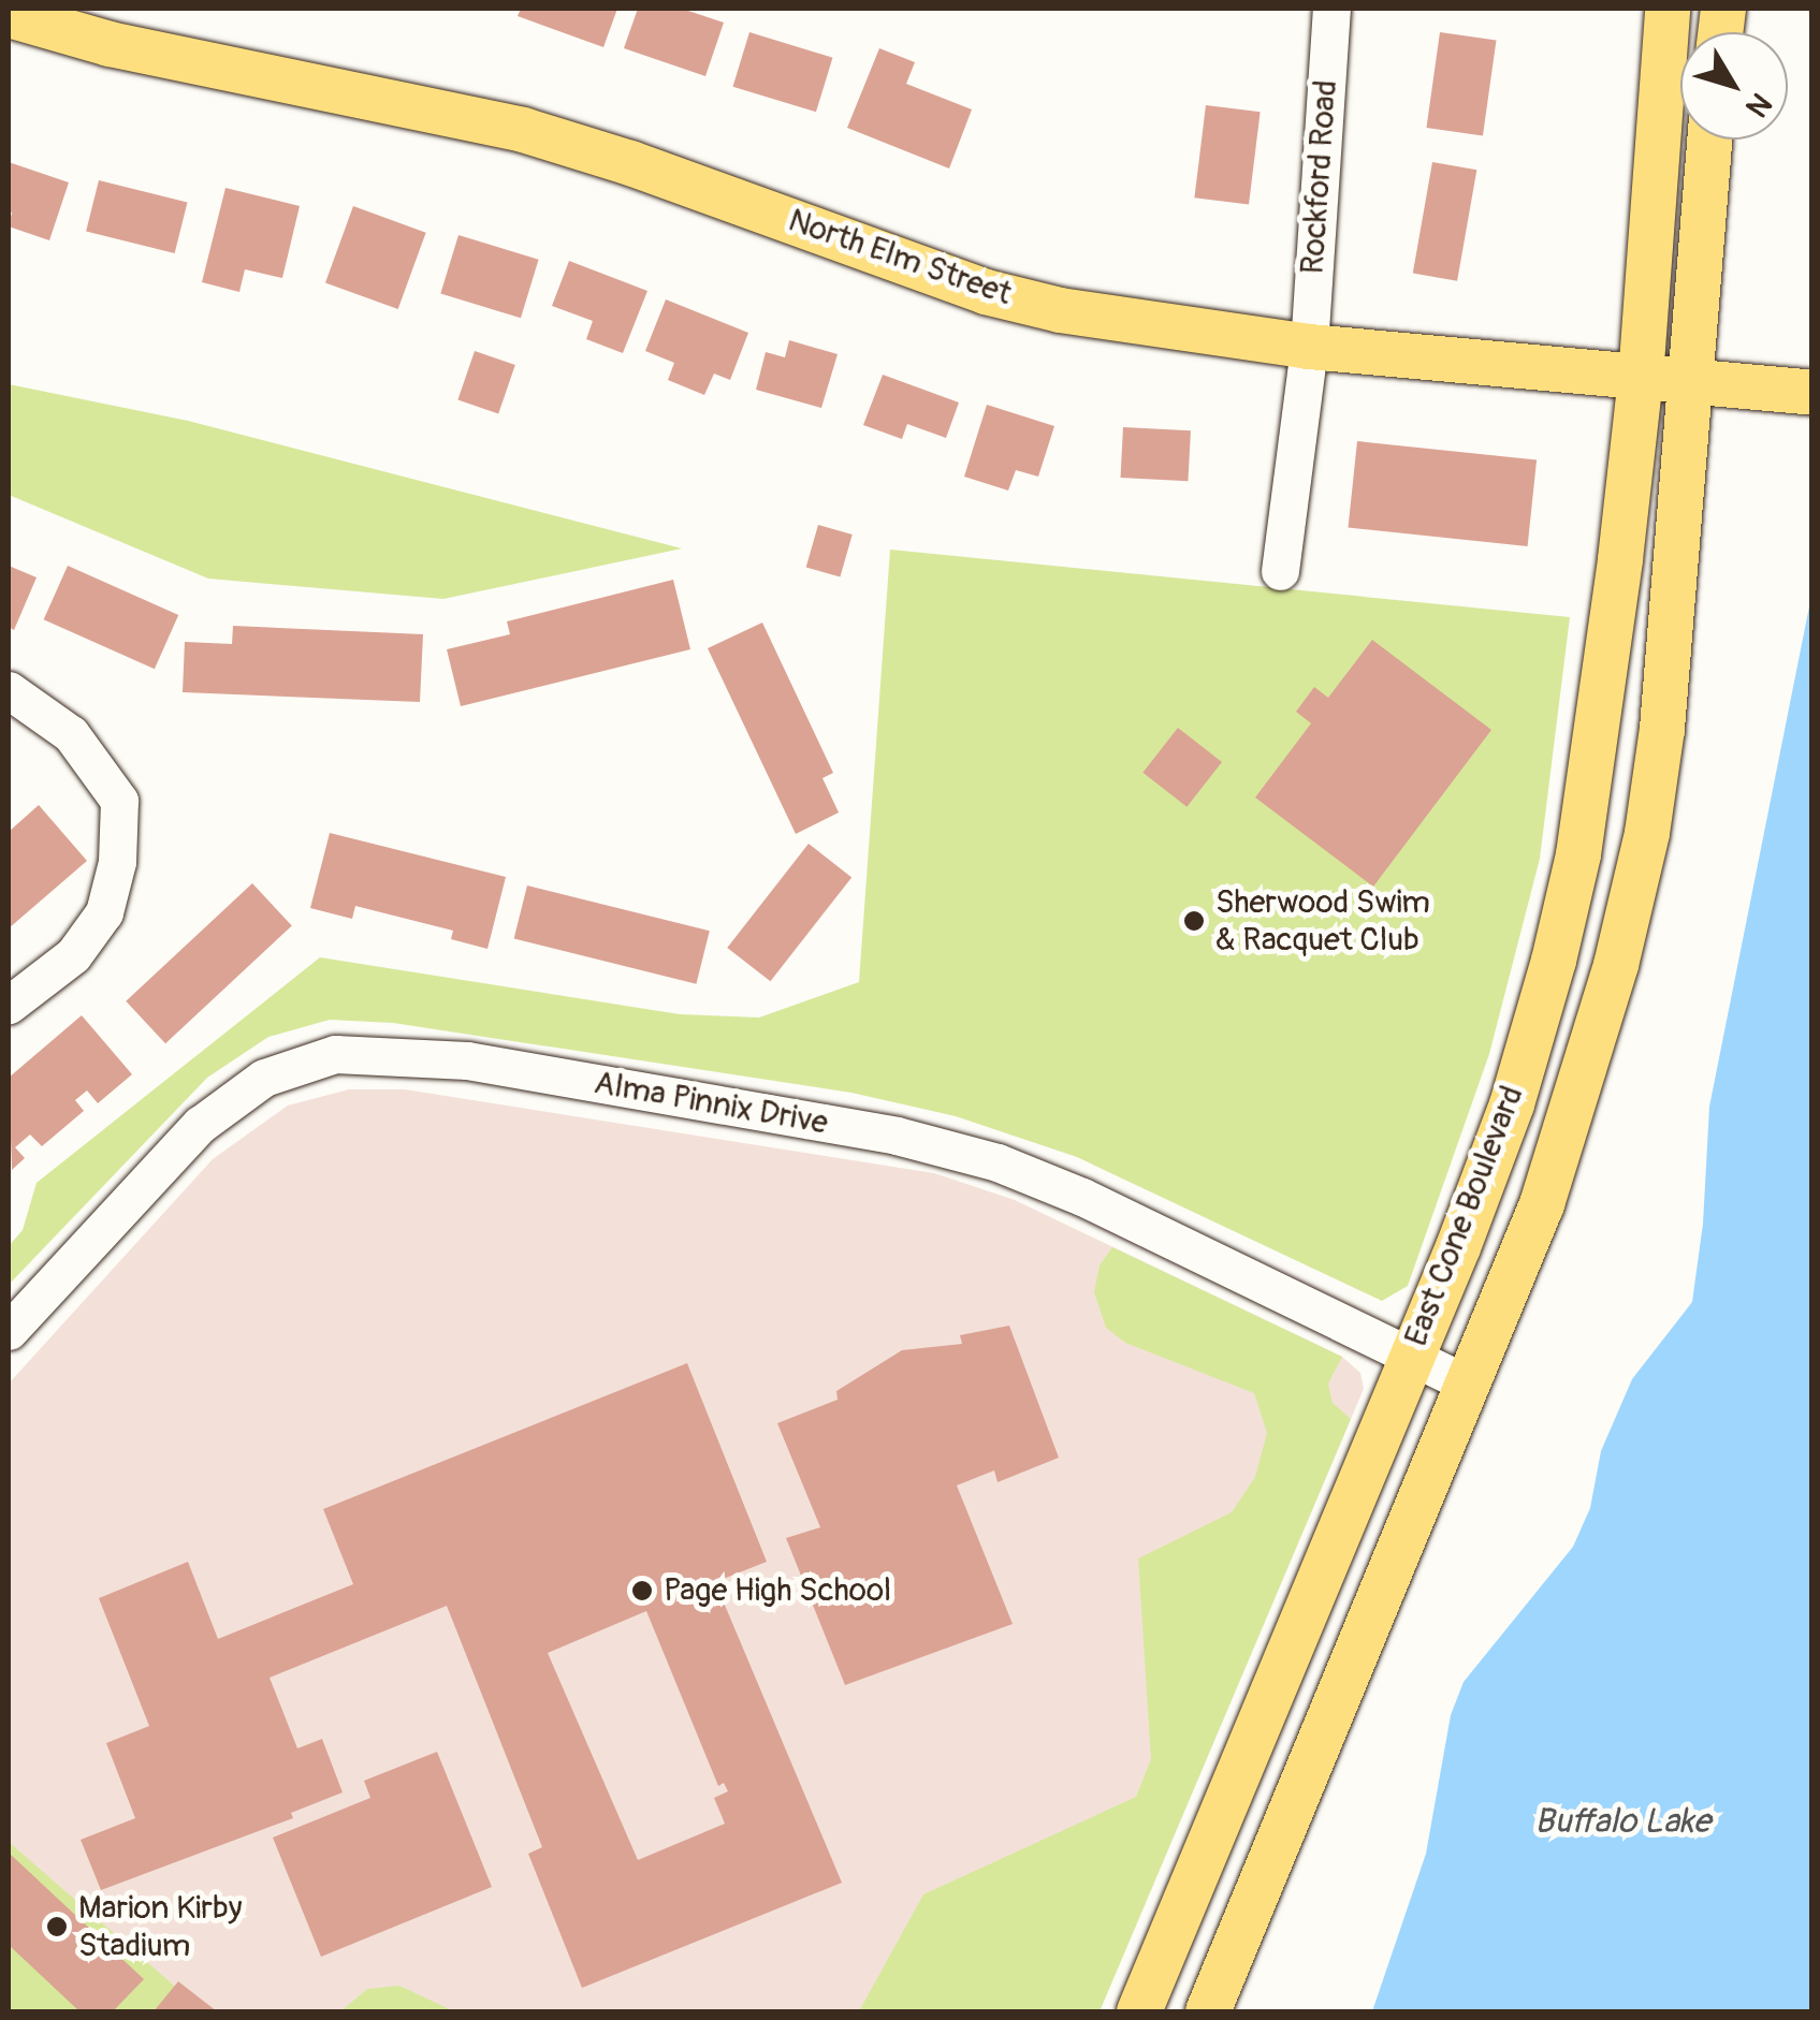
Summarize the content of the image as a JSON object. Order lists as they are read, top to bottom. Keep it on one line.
{"streets":{"main road":["North Elm Street","East Cone Boulevard"],"street":["Rockford Road","Alma Pinnix Drive"]},"crossings":[["Rockford Road","North Elm Street"],["North Elm Street","East Cone Boulevard"],["Alma Pinnix Drive","East Cone Boulevard"]],"water":["Buffalo Lake"],"places":["Sherwood Swim & Racquet Club","Page High School","Marion Kirby Stadium"],"north":"bottom right"}
